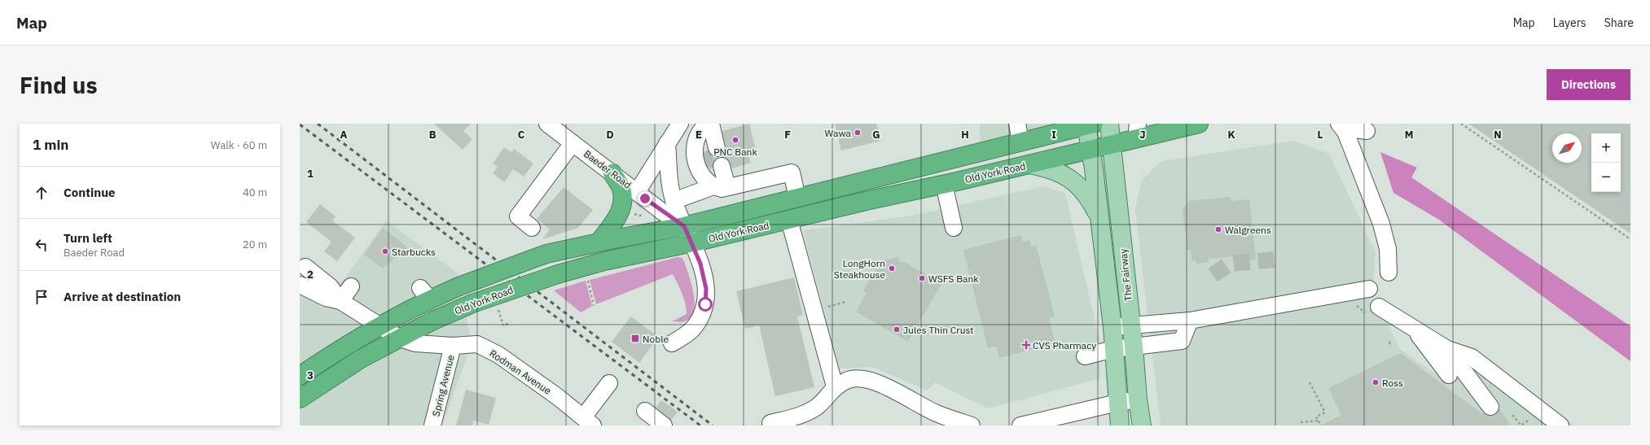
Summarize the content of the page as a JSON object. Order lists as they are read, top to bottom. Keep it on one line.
{"streets":{"highway":["Old York Road"],"main road":["The Fairway"],"street":["Baeder Road","Rodman Avenue","Spring Avenue"]},"crossings":[["Baeder Road","Old York Road"],["Old York Road","The Fairway"],["Old York Road","Rodman Avenue"],["Rodman Avenue","Spring Avenue"]],"places":{"other":["Wawa","PNC Bank","Walgreens","Starbucks","LongHorn Steakhouse","WSFS Bank","Jules Thin Crust","Ross"],"transit":["Noble"],"health":["CVS Pharmacy"]},"north":"top right","page":{"header":"Map","nav":["Map","Layers","Share"],"buttons":"Directions","title":"Find us","heading":["1 min","Walk · 60 m"],"map_buttons":["+","−"],"list":[["Continue","40 m"],["Turn left","Baeder Road","20 m"],"Arrive at destination"]},"grid":{"columns":["A","B","C","D","E","F","G","H","I","J","K","L","M","N"],"rows":["1","2","3"]}}
